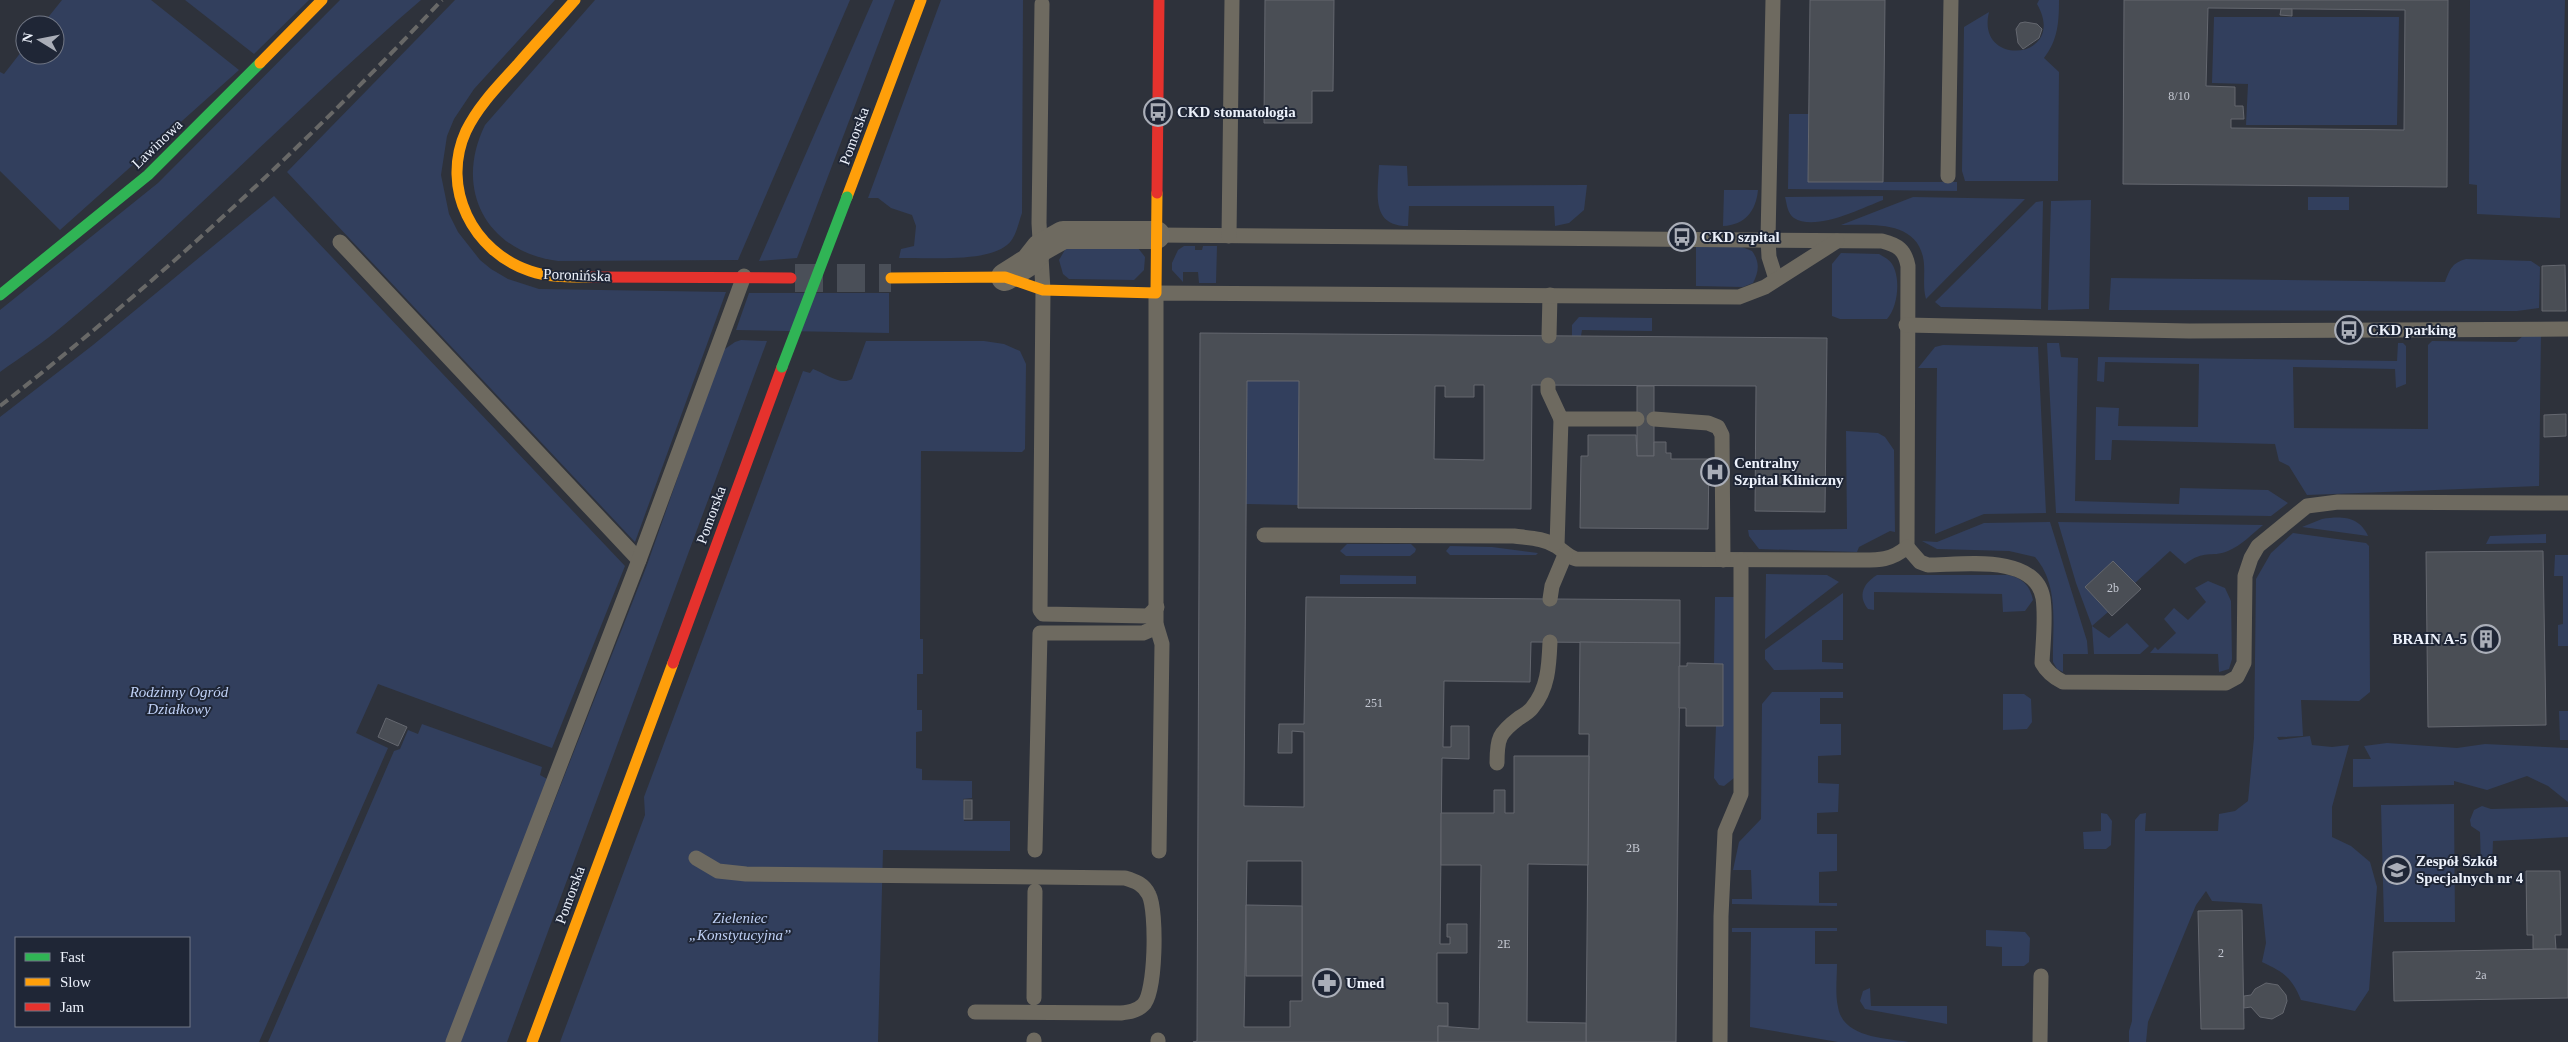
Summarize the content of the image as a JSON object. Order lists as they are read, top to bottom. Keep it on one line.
{"streets":{"street":["Pomorska","Lawinowa","Poronińska"]},"parks":["Rodzinny Ogród Działkowy","Zieleniec „Konstytucyjna”"],"places":{"bus stop":["CKD stomatologia","CKD szpital","CKD parking"],"hospital":["Centralny Szpital Kliniczny"],"building":["BRAIN A-5"],"school or university":["Zespół Szkół Specjalnych nr 4"],"pharmacy":["Umed"]},"house_numbers":["8/10","2b","251","2B","2E","2","2a"],"legend":["Fast","Slow","Jam"],"north":"left"}
